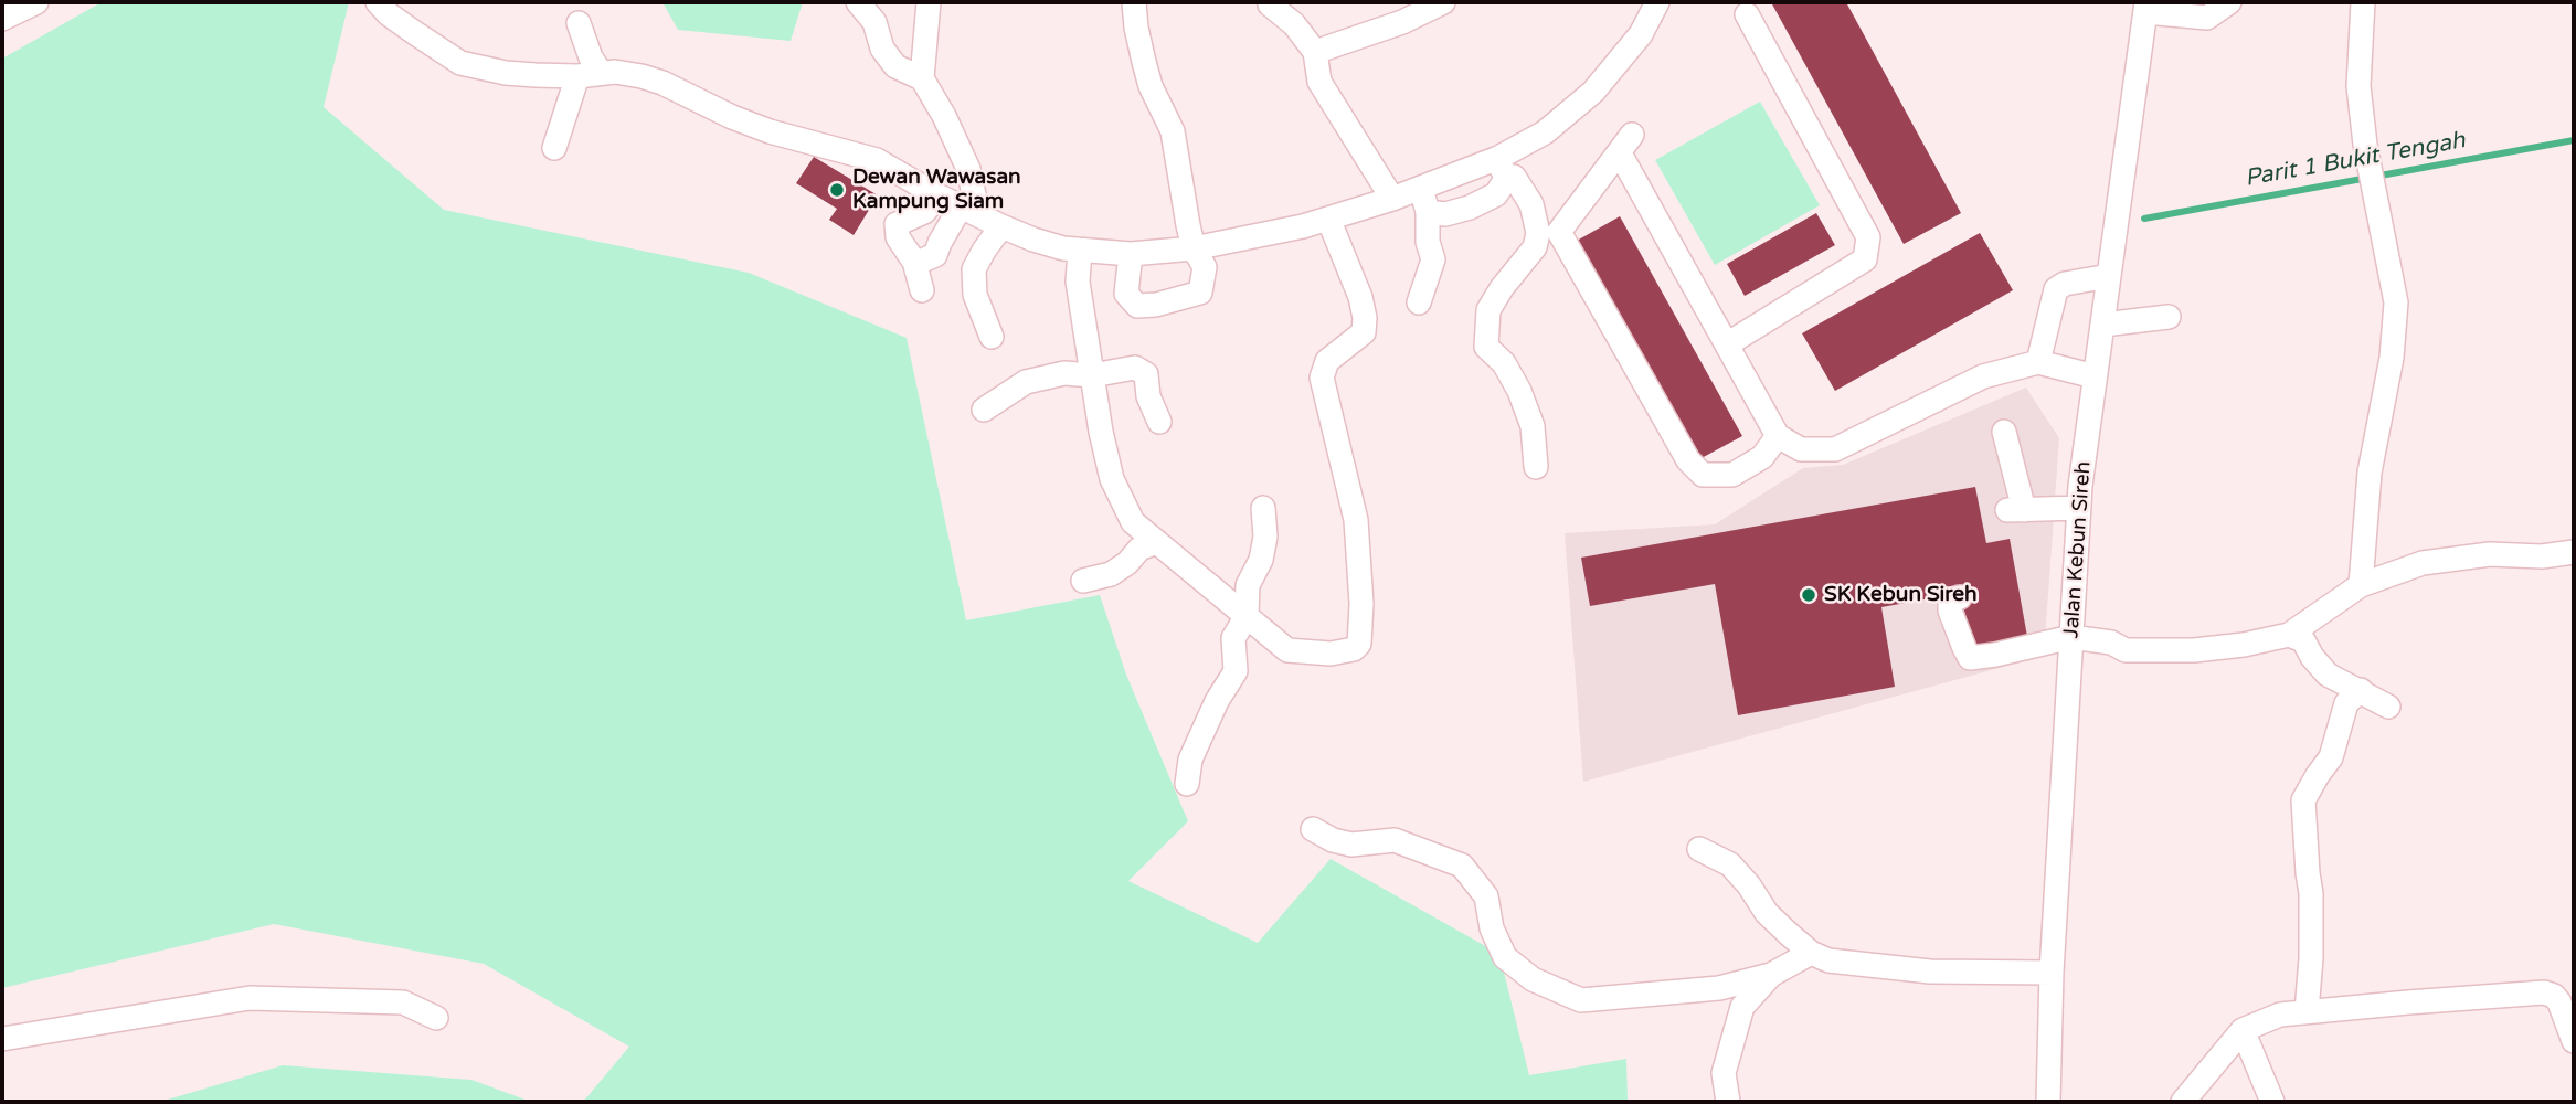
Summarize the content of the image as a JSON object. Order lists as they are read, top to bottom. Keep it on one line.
{"streets":{"street":["Jalan Kebun Sireh"]},"water":["Parit 1 Bukit Tengah"],"places":["Dewan Wawasan Kampung Siam","SK Kebun Sireh"]}
